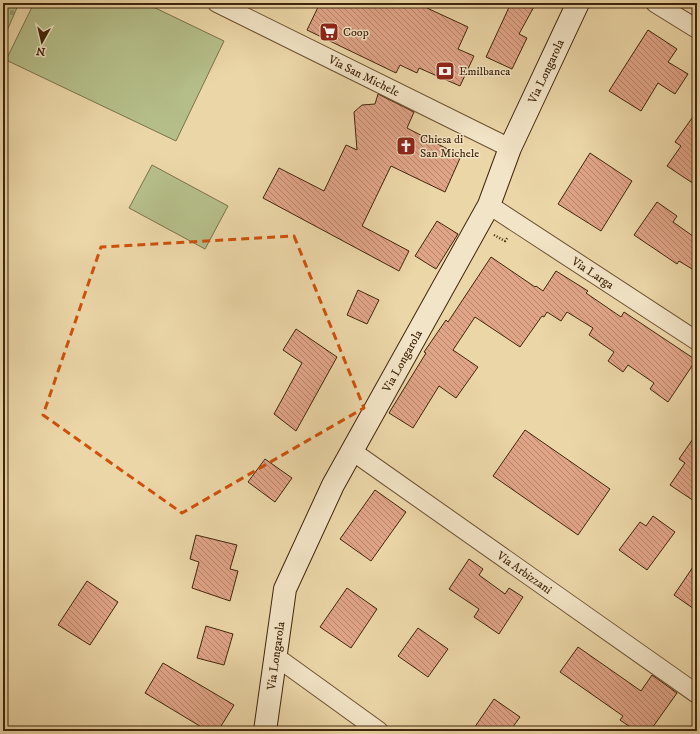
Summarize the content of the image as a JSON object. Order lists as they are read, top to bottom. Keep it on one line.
{"streets":{"street":["Via Longarola","Via San Michele","Via Larga","Via Arbizzani"]},"crossings":[["Via Longarola","Via San Michele"],["Via Longarola","Via Larga"],["Via Longarola","Via Arbizzani"]],"places":{"supermarket":["Coop"],"bank":["Emilbanca"],"church":["Chiesa di San Michele"]},"north":"bottom"}
